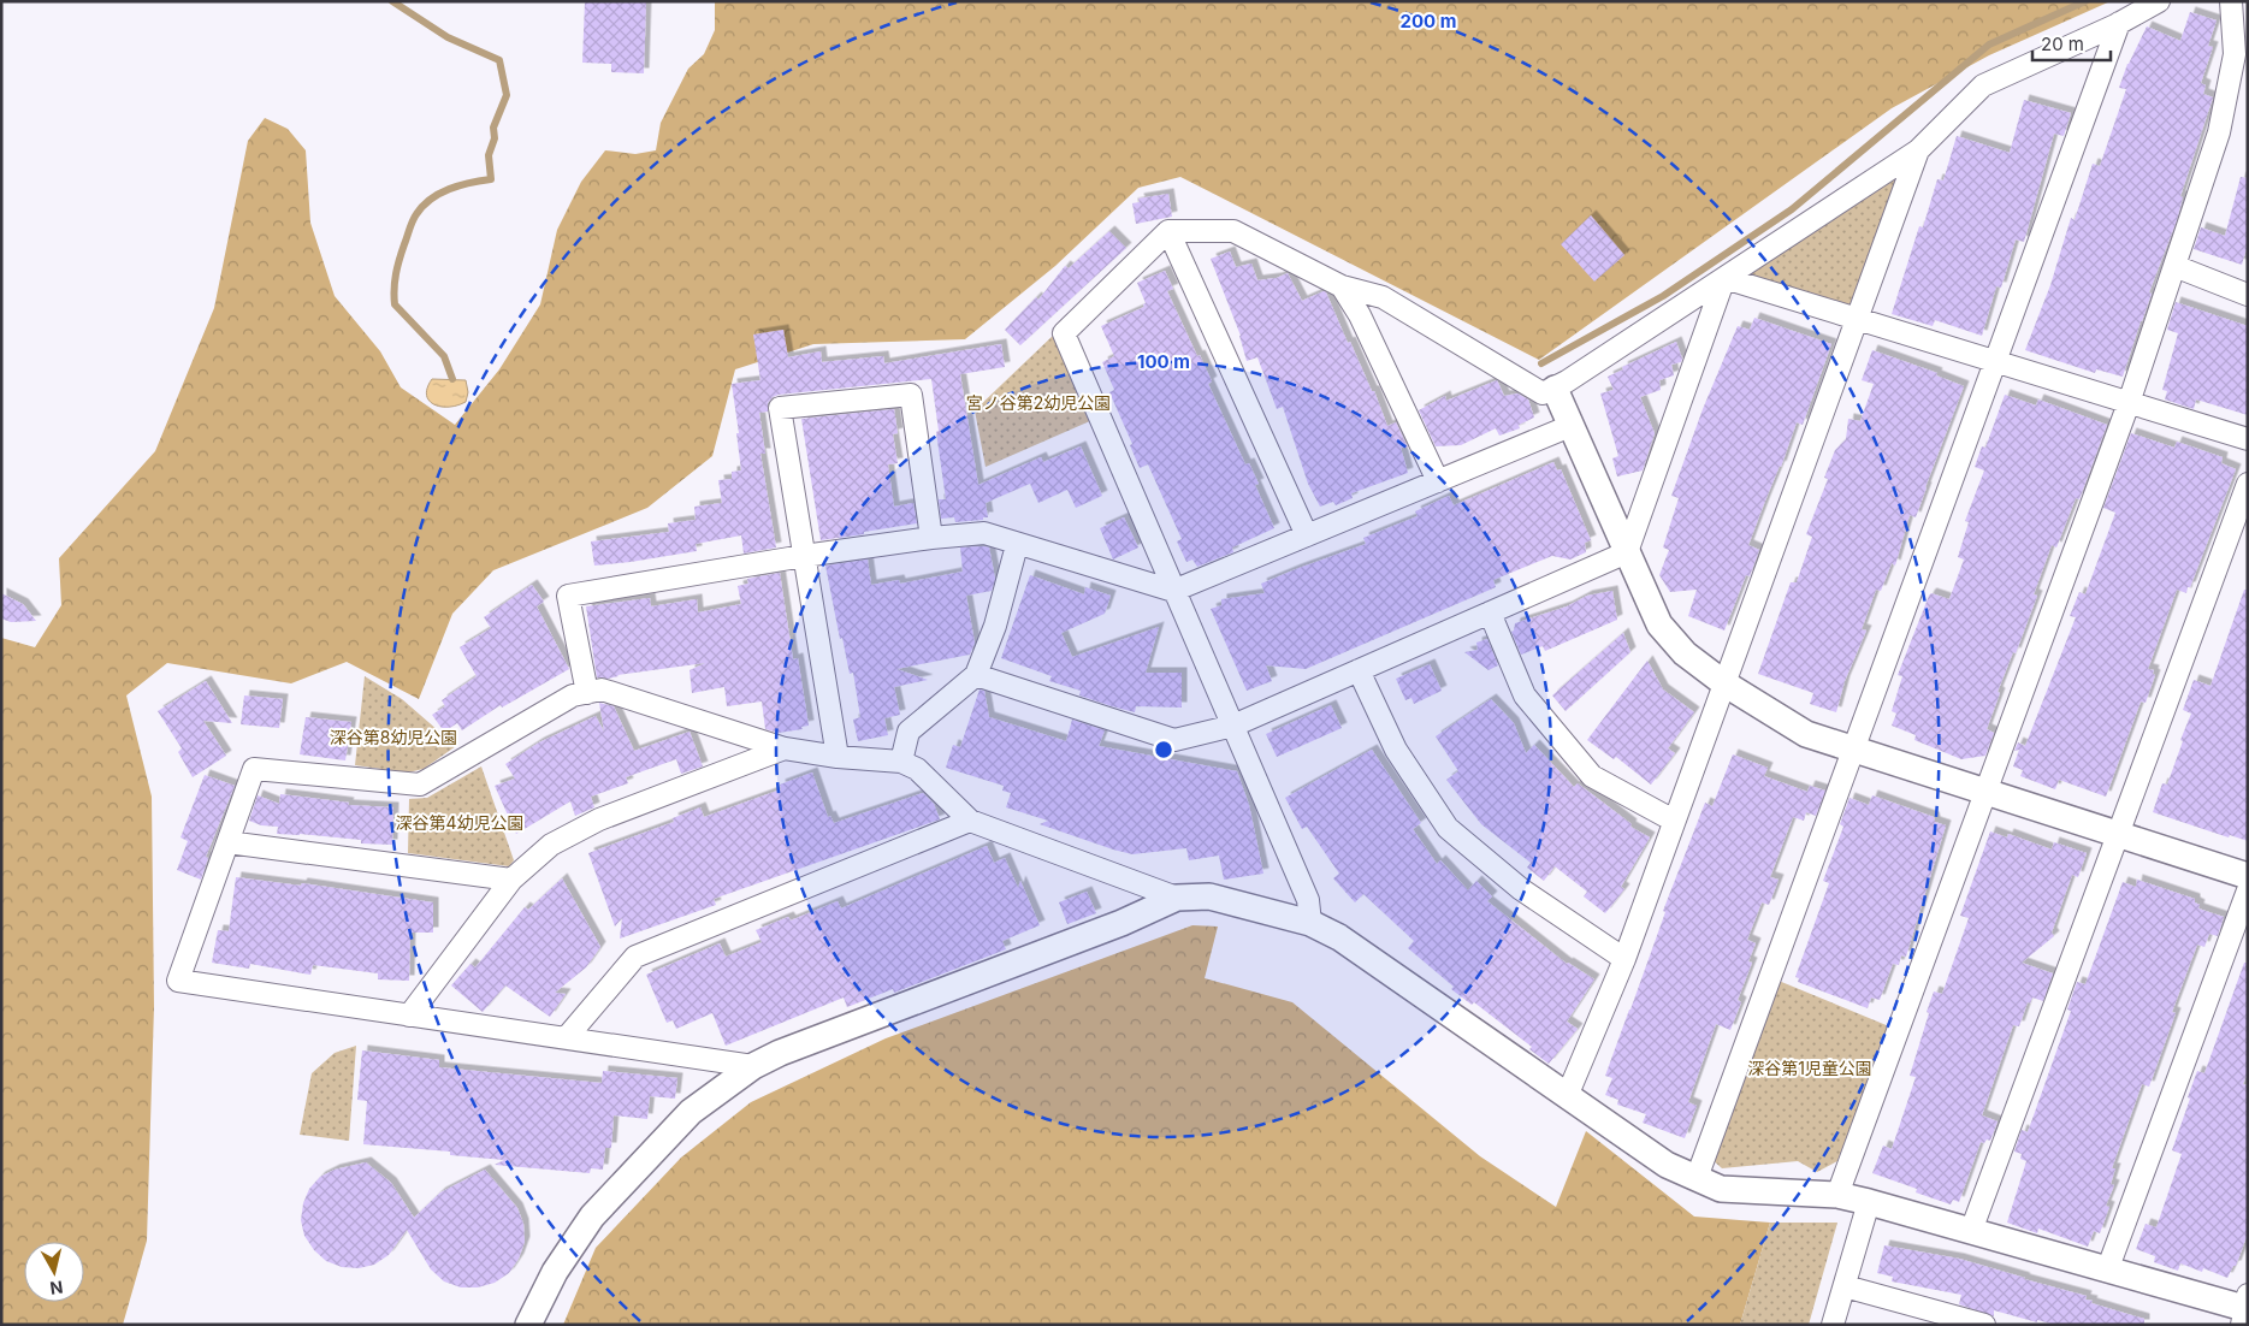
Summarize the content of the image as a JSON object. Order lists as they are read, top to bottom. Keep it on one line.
{"parks":["宮ノ谷第2幼児公園","深谷第8幼児公園","深谷第4幼児公園","深谷第1児童公園"],"scale_bar":"20 m","north":"bottom","rings":["200 m","100 m"]}
